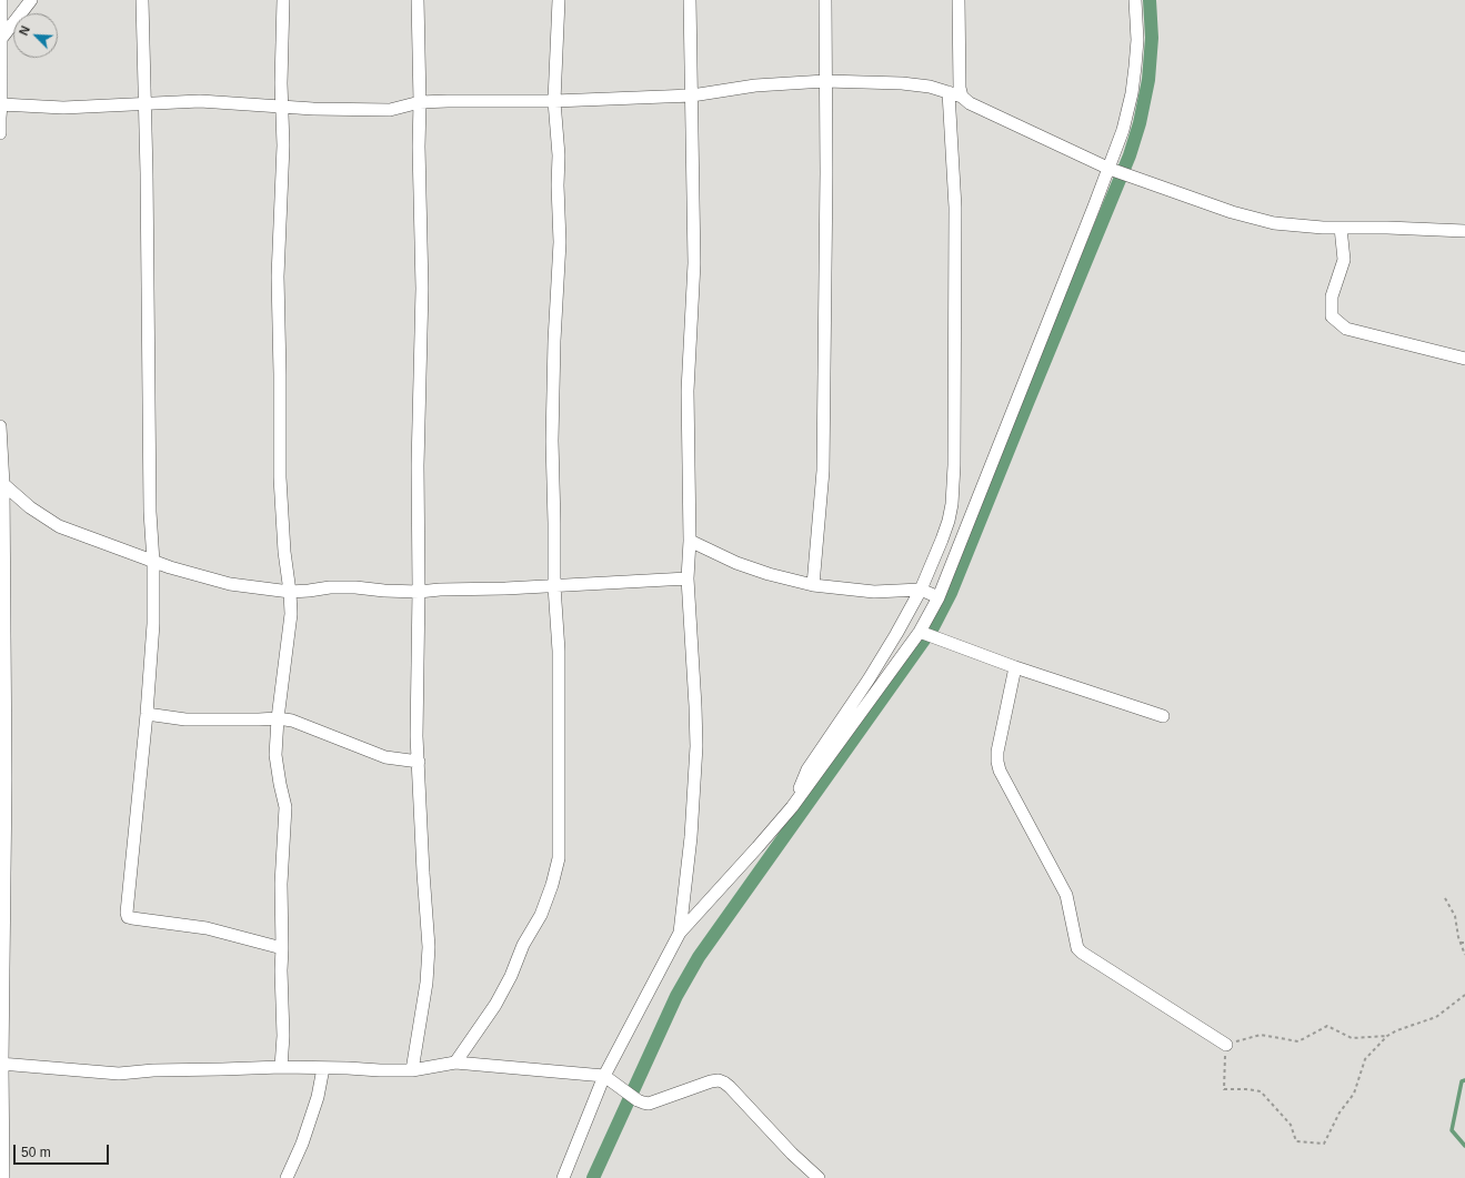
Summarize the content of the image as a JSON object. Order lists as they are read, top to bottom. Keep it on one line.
{"scale_bar":"50 m","north":"top left"}
